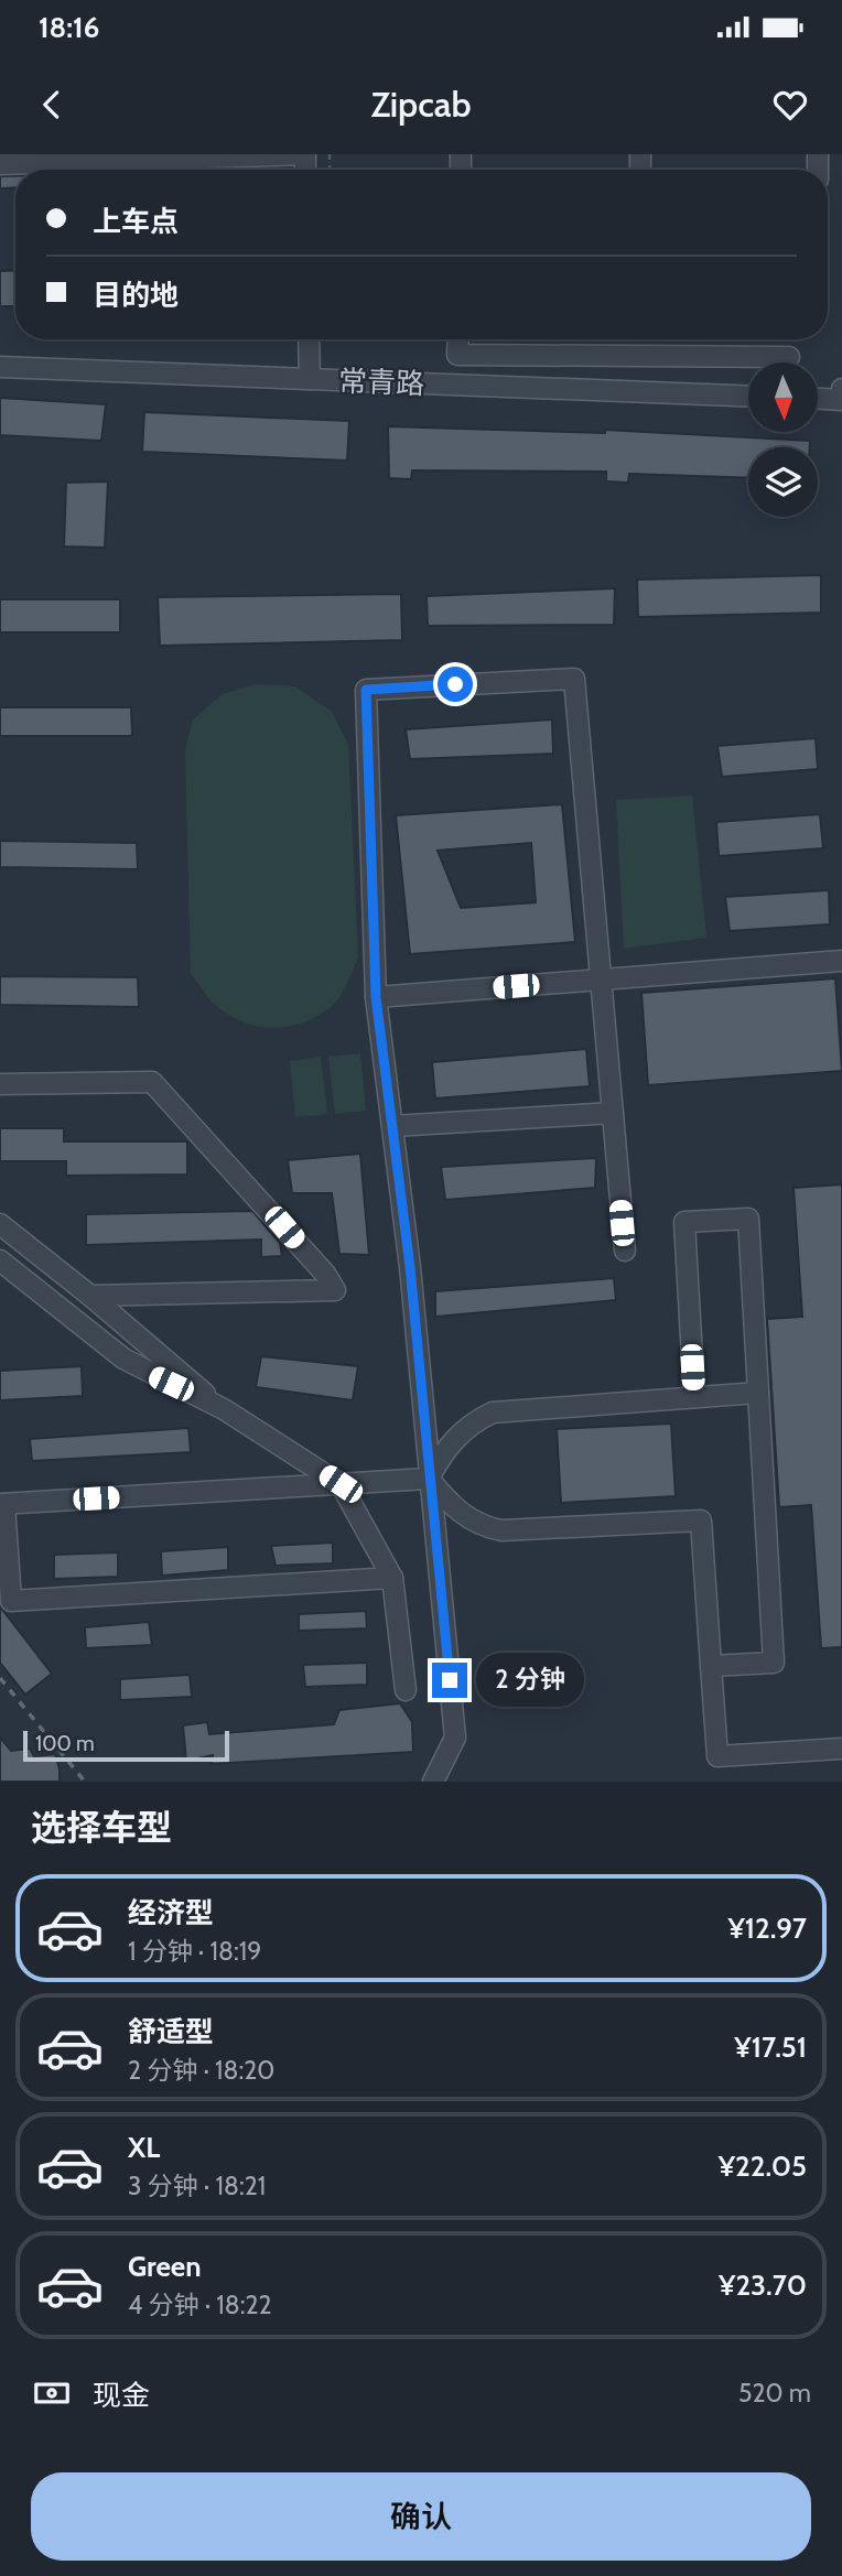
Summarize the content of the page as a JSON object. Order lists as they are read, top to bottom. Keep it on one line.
{"streets":{"street":["常青路"]},"scale_bar":"100 m","north":"bottom","page":{"status":"18:16","header":"Zipcab","banner":["上车点","目的地"],"bubble":"2 分钟","scale":"100 m","heading":"选择车型","list":[{"name":"经济型","note":"1 分钟 · 18:19","value":"¥12.97"},{"name":"舒适型","note":"2 分钟 · 18:20","value":"¥17.51"},{"name":"XL","note":"3 分钟 · 18:21","value":"¥22.05"},{"name":"Green","note":"4 分钟 · 18:22","value":"¥23.70"}],"pay":["现金","520 m"],"buttons":"确认"}}
